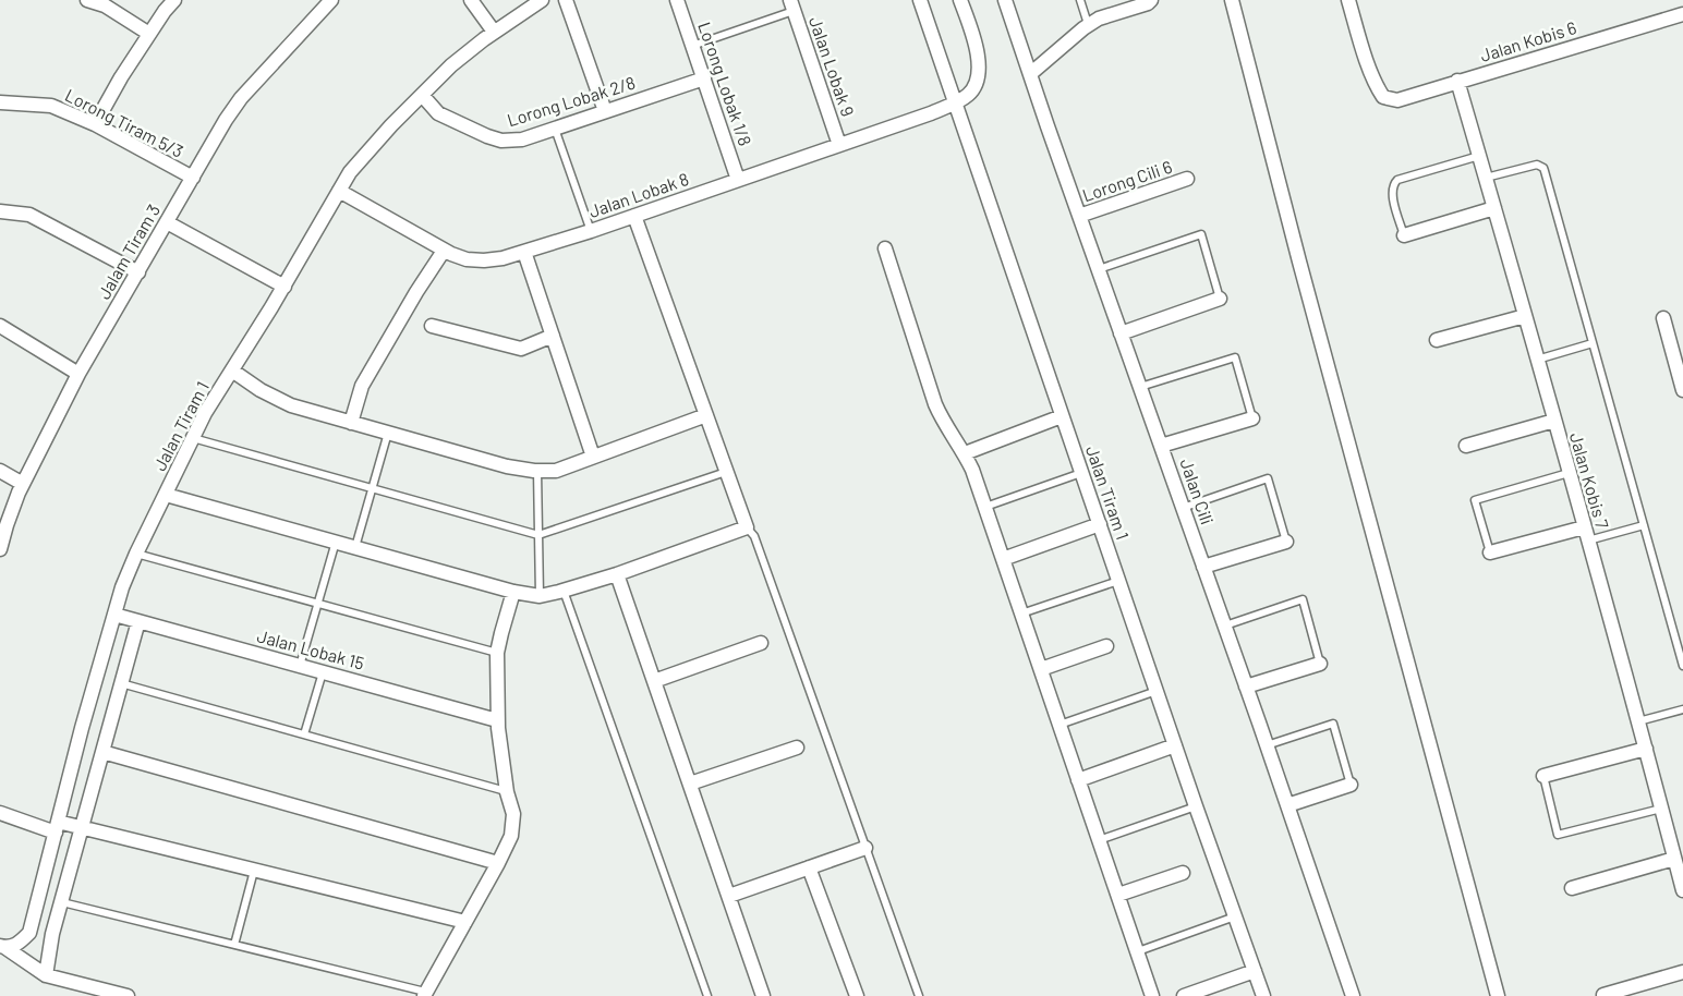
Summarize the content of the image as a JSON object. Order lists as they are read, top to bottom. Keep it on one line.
{"streets":{"street":["Jalan Kobis 6","Jalan Lobak 9","Lorong Lobak 1/8","Lorong Lobak 2/8","Lorong Tiram 5/3","Lorong Cili 6","Jalan Lobak 8","Jalam Tiram 3","Jalan Tiram 1","Jalan Kobis 7","Jalan Cili","Jalan Lobak 15"]},"crossings":[["Jalan Kobis 6","Jalan Kobis 7"],["Jalan Lobak 9","Jalan Lobak 8"],["Lorong Lobak 1/8","Lorong Lobak 2/8"],["Lorong Lobak 1/8","Jalan Lobak 8"],["Lorong Lobak 2/8","Jalan Tiram 1"],["Lorong Tiram 5/3","Jalam Tiram 3"],["Lorong Cili 6","Jalan Cili"],["Jalan Lobak 8","Jalan Tiram 1"],["Jalan Tiram 1","Jalan Lobak 15"]]}
